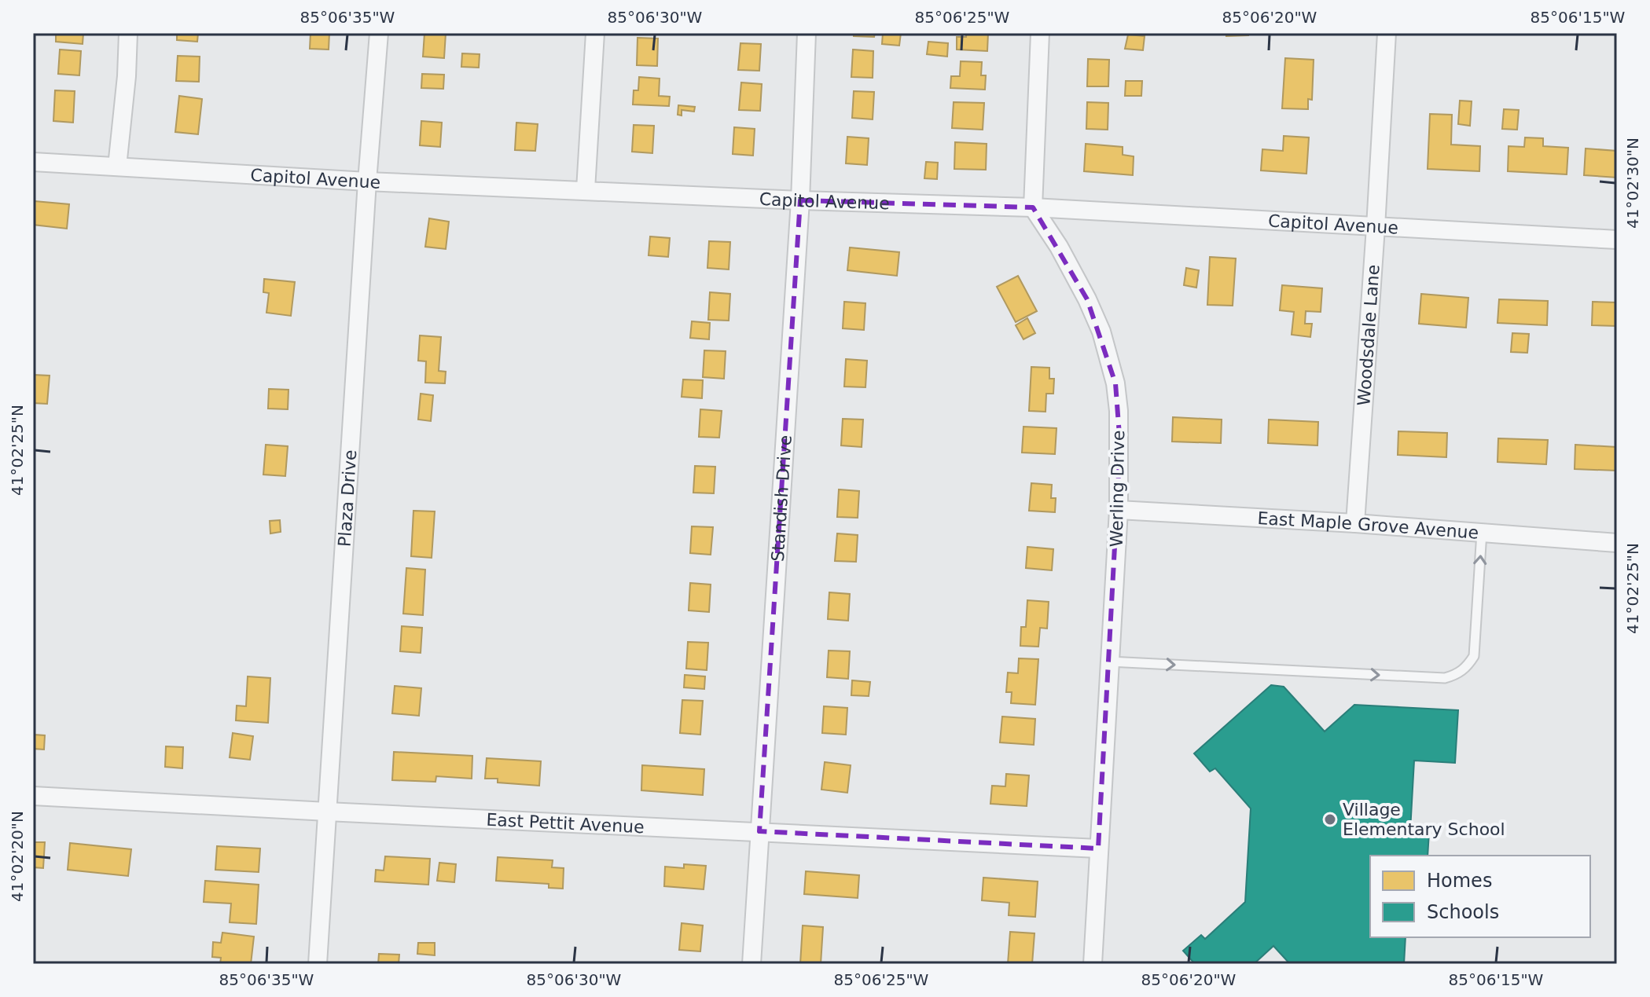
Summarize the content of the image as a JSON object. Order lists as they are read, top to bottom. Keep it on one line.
{"streets":{"street":["Capitol Avenue","Woodsdale Lane","Werling Drive","Plaza Drive","Standish Drive","East Maple Grove Avenue","East Pettit Avenue"]},"crossings":[["Capitol Avenue","Woodsdale Lane"],["Capitol Avenue","Werling Drive"],["Capitol Avenue","Plaza Drive"],["Capitol Avenue","Standish Drive"],["Woodsdale Lane","East Maple Grove Avenue"],["Werling Drive","East Maple Grove Avenue"],["Werling Drive","East Pettit Avenue"],["Plaza Drive","East Pettit Avenue"],["Standish Drive","East Pettit Avenue"]],"places":["Village Elementary School"],"legend":["Homes","Schools"],"coordinates":["85°06'35\"W","85°06'30\"W","85°06'25\"W","85°06'20\"W","85°06'15\"W","41°02'30\"N","41°02'25\"N","41°02'20\"N"]}
